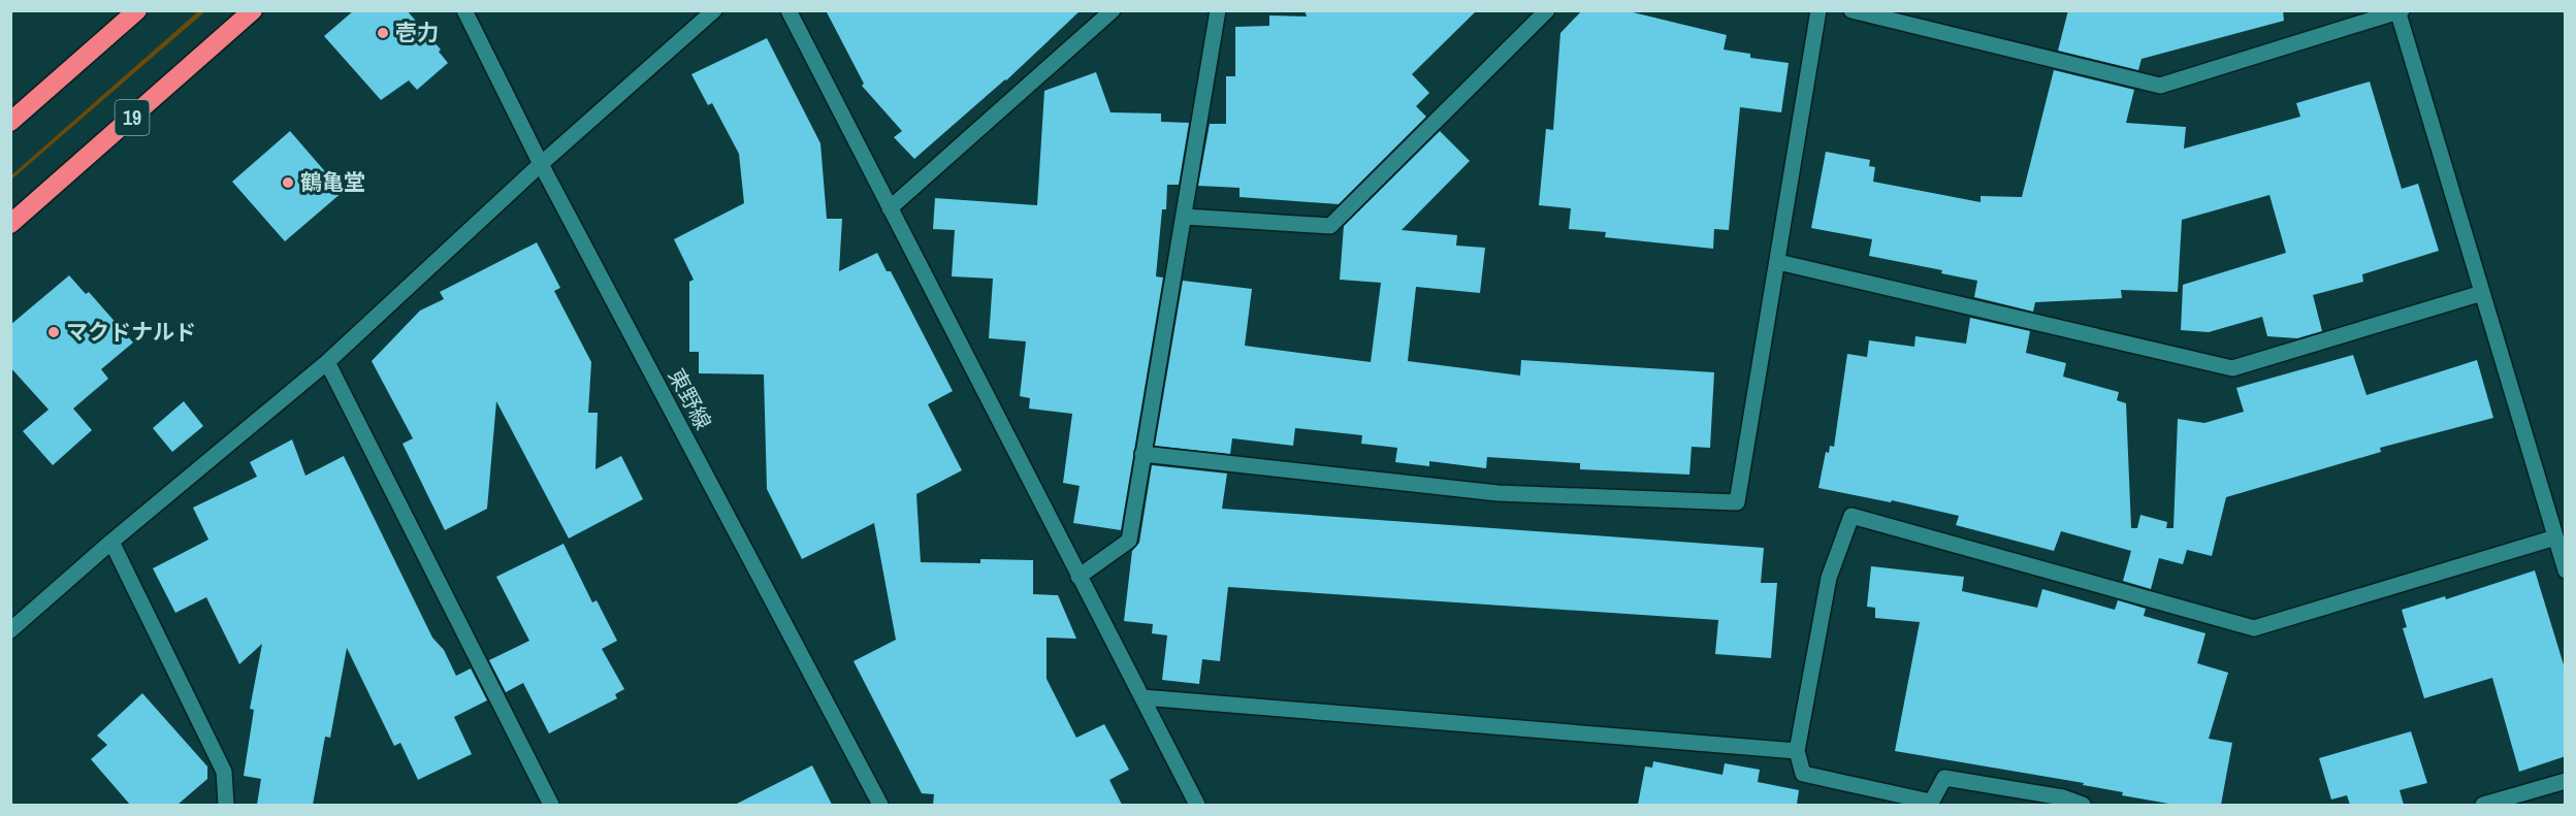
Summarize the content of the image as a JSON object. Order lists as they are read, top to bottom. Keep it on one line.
{"streets":{"highway":["19"],"street":["東野線"]},"places":["壱力","鶴亀堂","マクドナルド"]}
